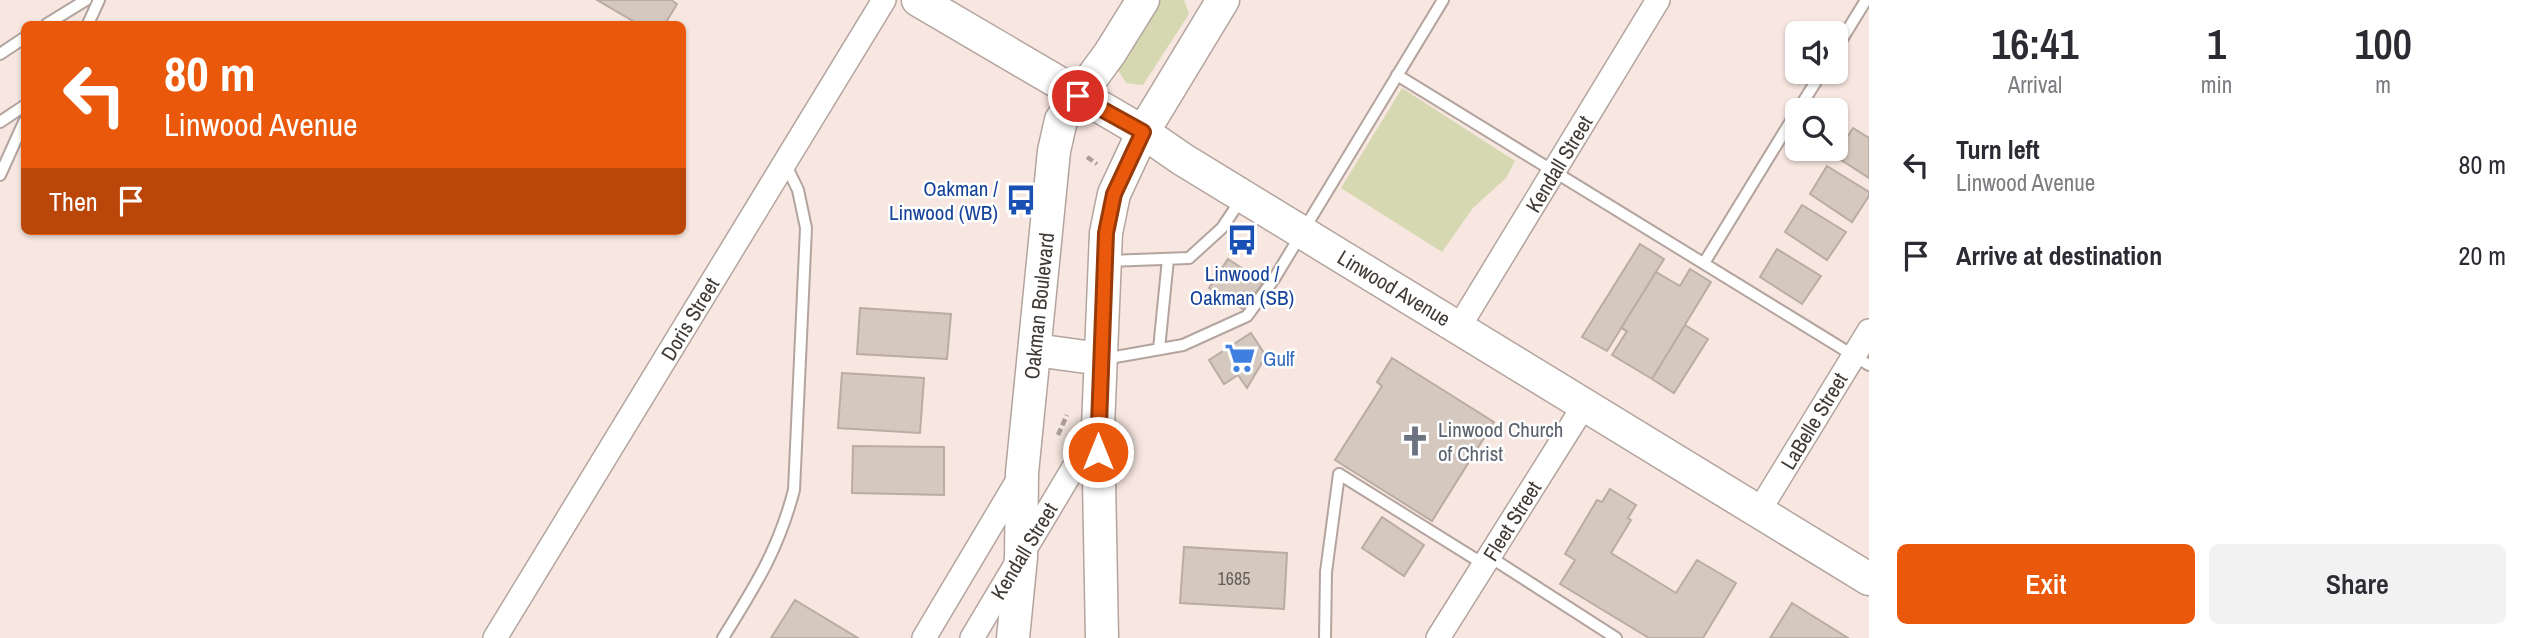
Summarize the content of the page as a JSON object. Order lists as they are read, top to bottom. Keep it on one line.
{"streets":{"street":["Kendall Street","Linwood Avenue","Oakman Boulevard","Doris Street","LaBelle Street","Fleet Street"]},"crossings":[["Kendall Street","Linwood Avenue"],["Kendall Street","Oakman Boulevard"],["Linwood Avenue","Oakman Boulevard"],["Linwood Avenue","LaBelle Street"],["Linwood Avenue","Fleet Street"]],"places":{"bus stop":["Oakman / Linwood (WB)","Linwood / Oakman (SB)"],"supermarket":["Gulf"],"church":["Linwood Church of Christ"]},"house_numbers":["1685"],"page":{"eta":["16:41","Arrival","1","min","100","m"],"turn":["80 m","Linwood Avenue"],"list":[{"name":"Turn left","note":"Linwood Avenue","value":"80 m"},{"name":"Arrive at destination","value":"20 m"}],"then":"Then","buttons":["Exit","Share"]}}
